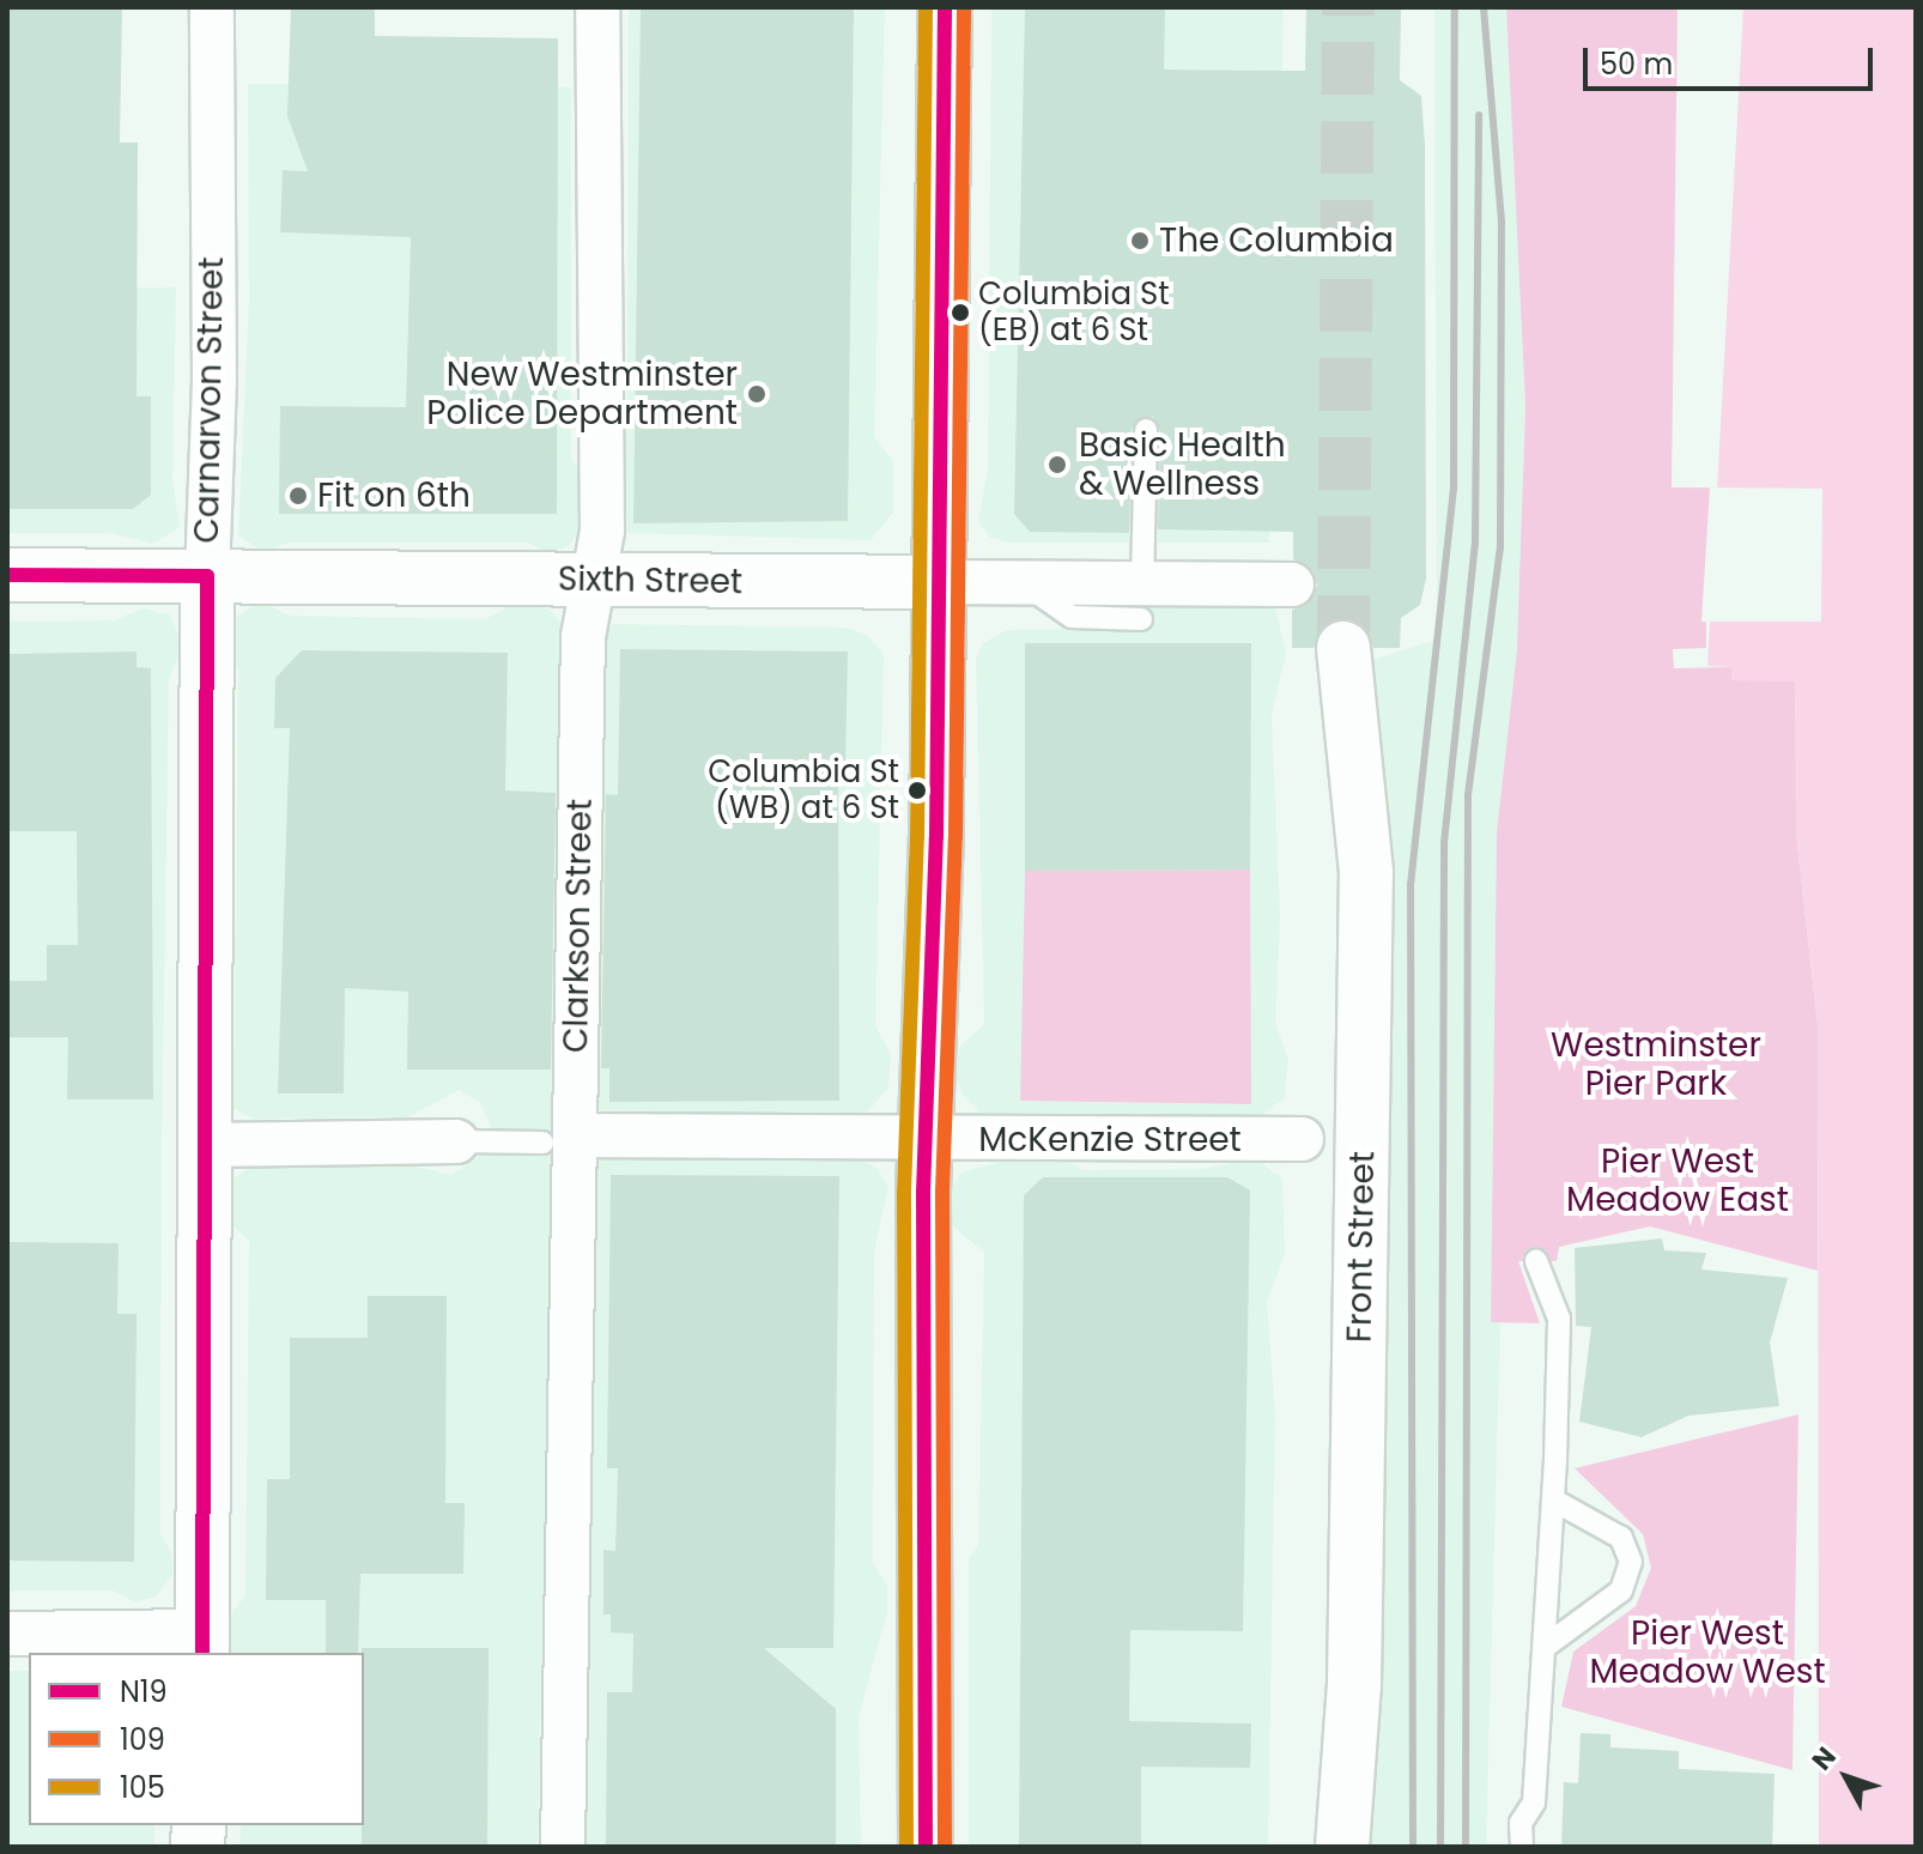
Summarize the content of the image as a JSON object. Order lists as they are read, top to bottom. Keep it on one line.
{"streets":{"street":["Carnarvon Street","Sixth Street","Clarkson Street","McKenzie Street","Front Street"]},"crossings":[["Carnarvon Street","Sixth Street"],["Sixth Street","Clarkson Street"],["Clarkson Street","McKenzie Street"]],"parks":["Westminster Pier Park","Pier West Meadow East","Pier West Meadow West"],"places":["The Columbia","Columbia St (EB) at 6 St","New Westminster Police Department","Basic Health & Wellness","Fit on 6th","Columbia St (WB) at 6 St"],"lines":["transit line N19","transit line 109","transit line 105"],"legend":["N19","109","105"],"scale_bar":"50 m","north":"top left"}
